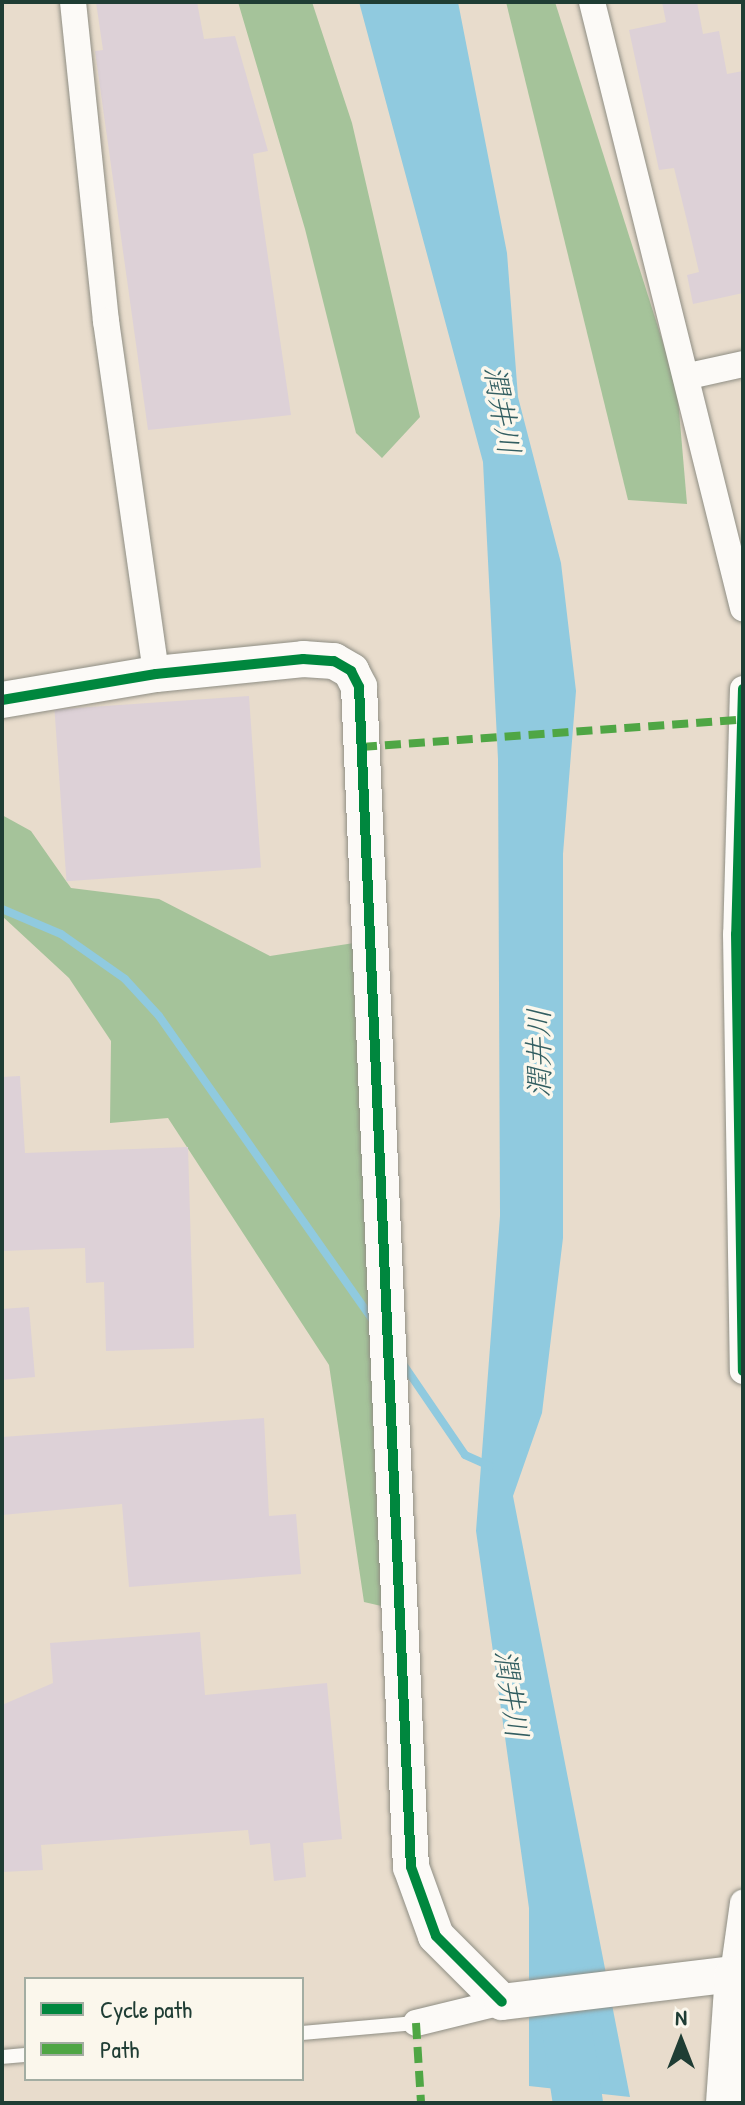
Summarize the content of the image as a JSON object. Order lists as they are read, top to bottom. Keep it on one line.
{"water":["潤井川"],"legend":["Cycle path","Path"],"north":"top"}
